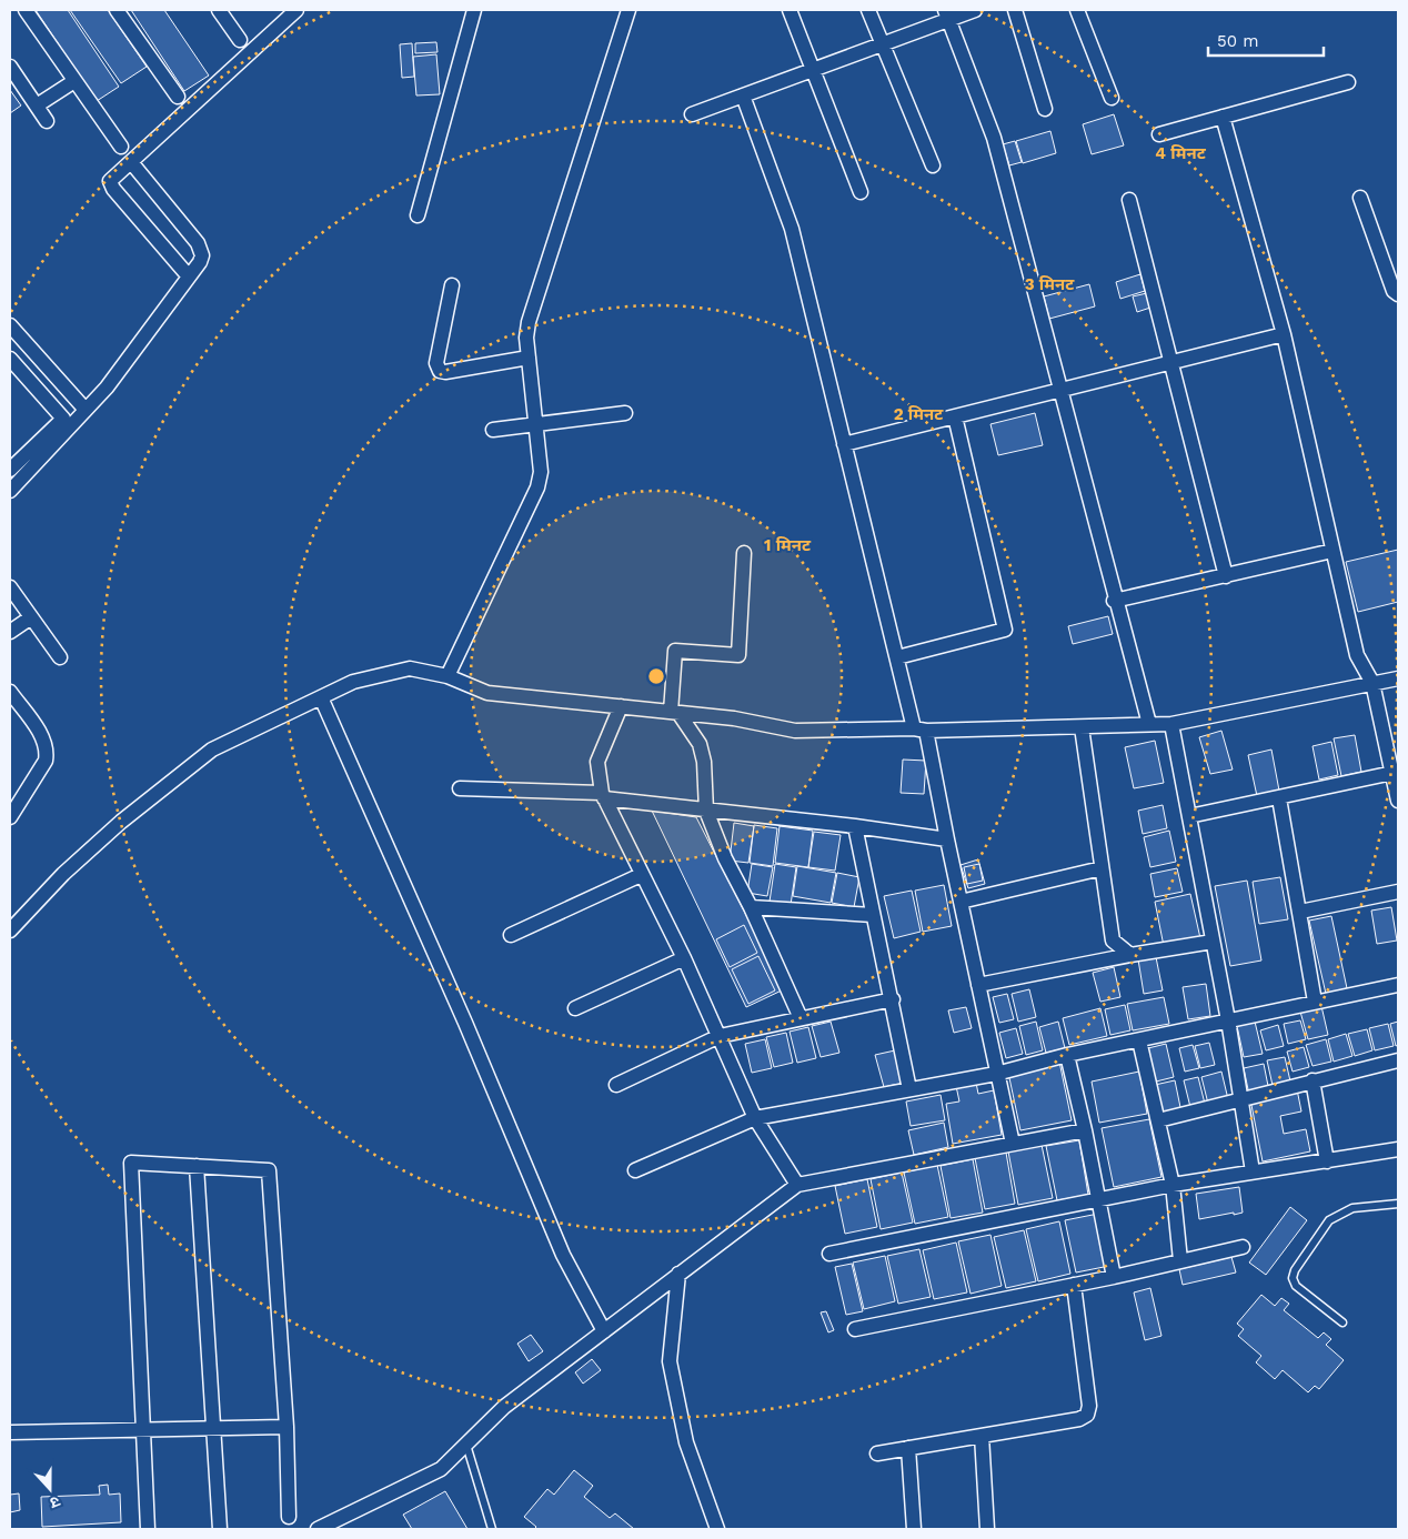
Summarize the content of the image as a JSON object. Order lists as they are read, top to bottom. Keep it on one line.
{"scale_bar":"50 m","north":"bottom","rings":["4 मिनट","3 मिनट","2 मिनट","1 मिनट"]}
